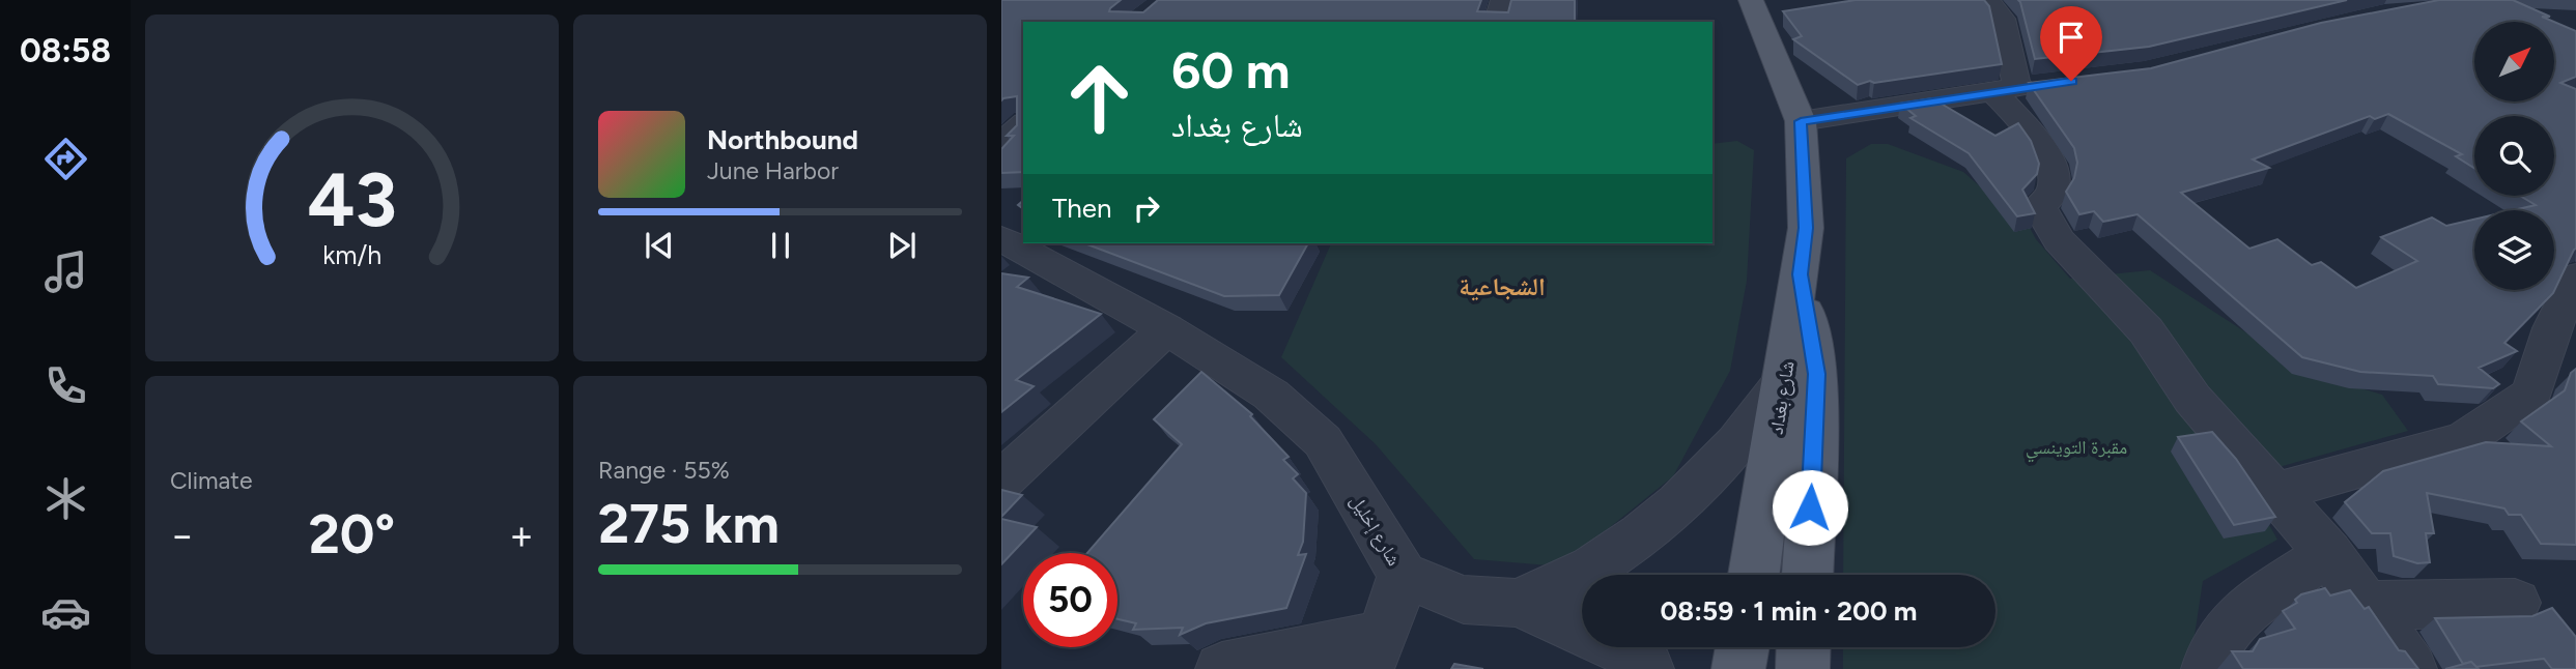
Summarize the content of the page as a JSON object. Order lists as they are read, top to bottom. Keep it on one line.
{"streets":{"main road":["شارع بغداد"],"street":["شارع إخليل"]},"crossings":[["شارع بغداد","شارع إخليل"]],"districts":["الشجاعية"],"parks":["مقبرة التوينسي"],"north":"top right","page":{"tabs":"08:58","turn":["60 m","شارع بغداد"],"song":["Northbound","June Harbor"],"then":"Then","tile":["Climate",["Range · 55%","275 km"]],"heat":["−","20°","+"],"limit":"50","trip":"08:59 · 1 min · 200 m","gauge":["43","km/h"]}}
